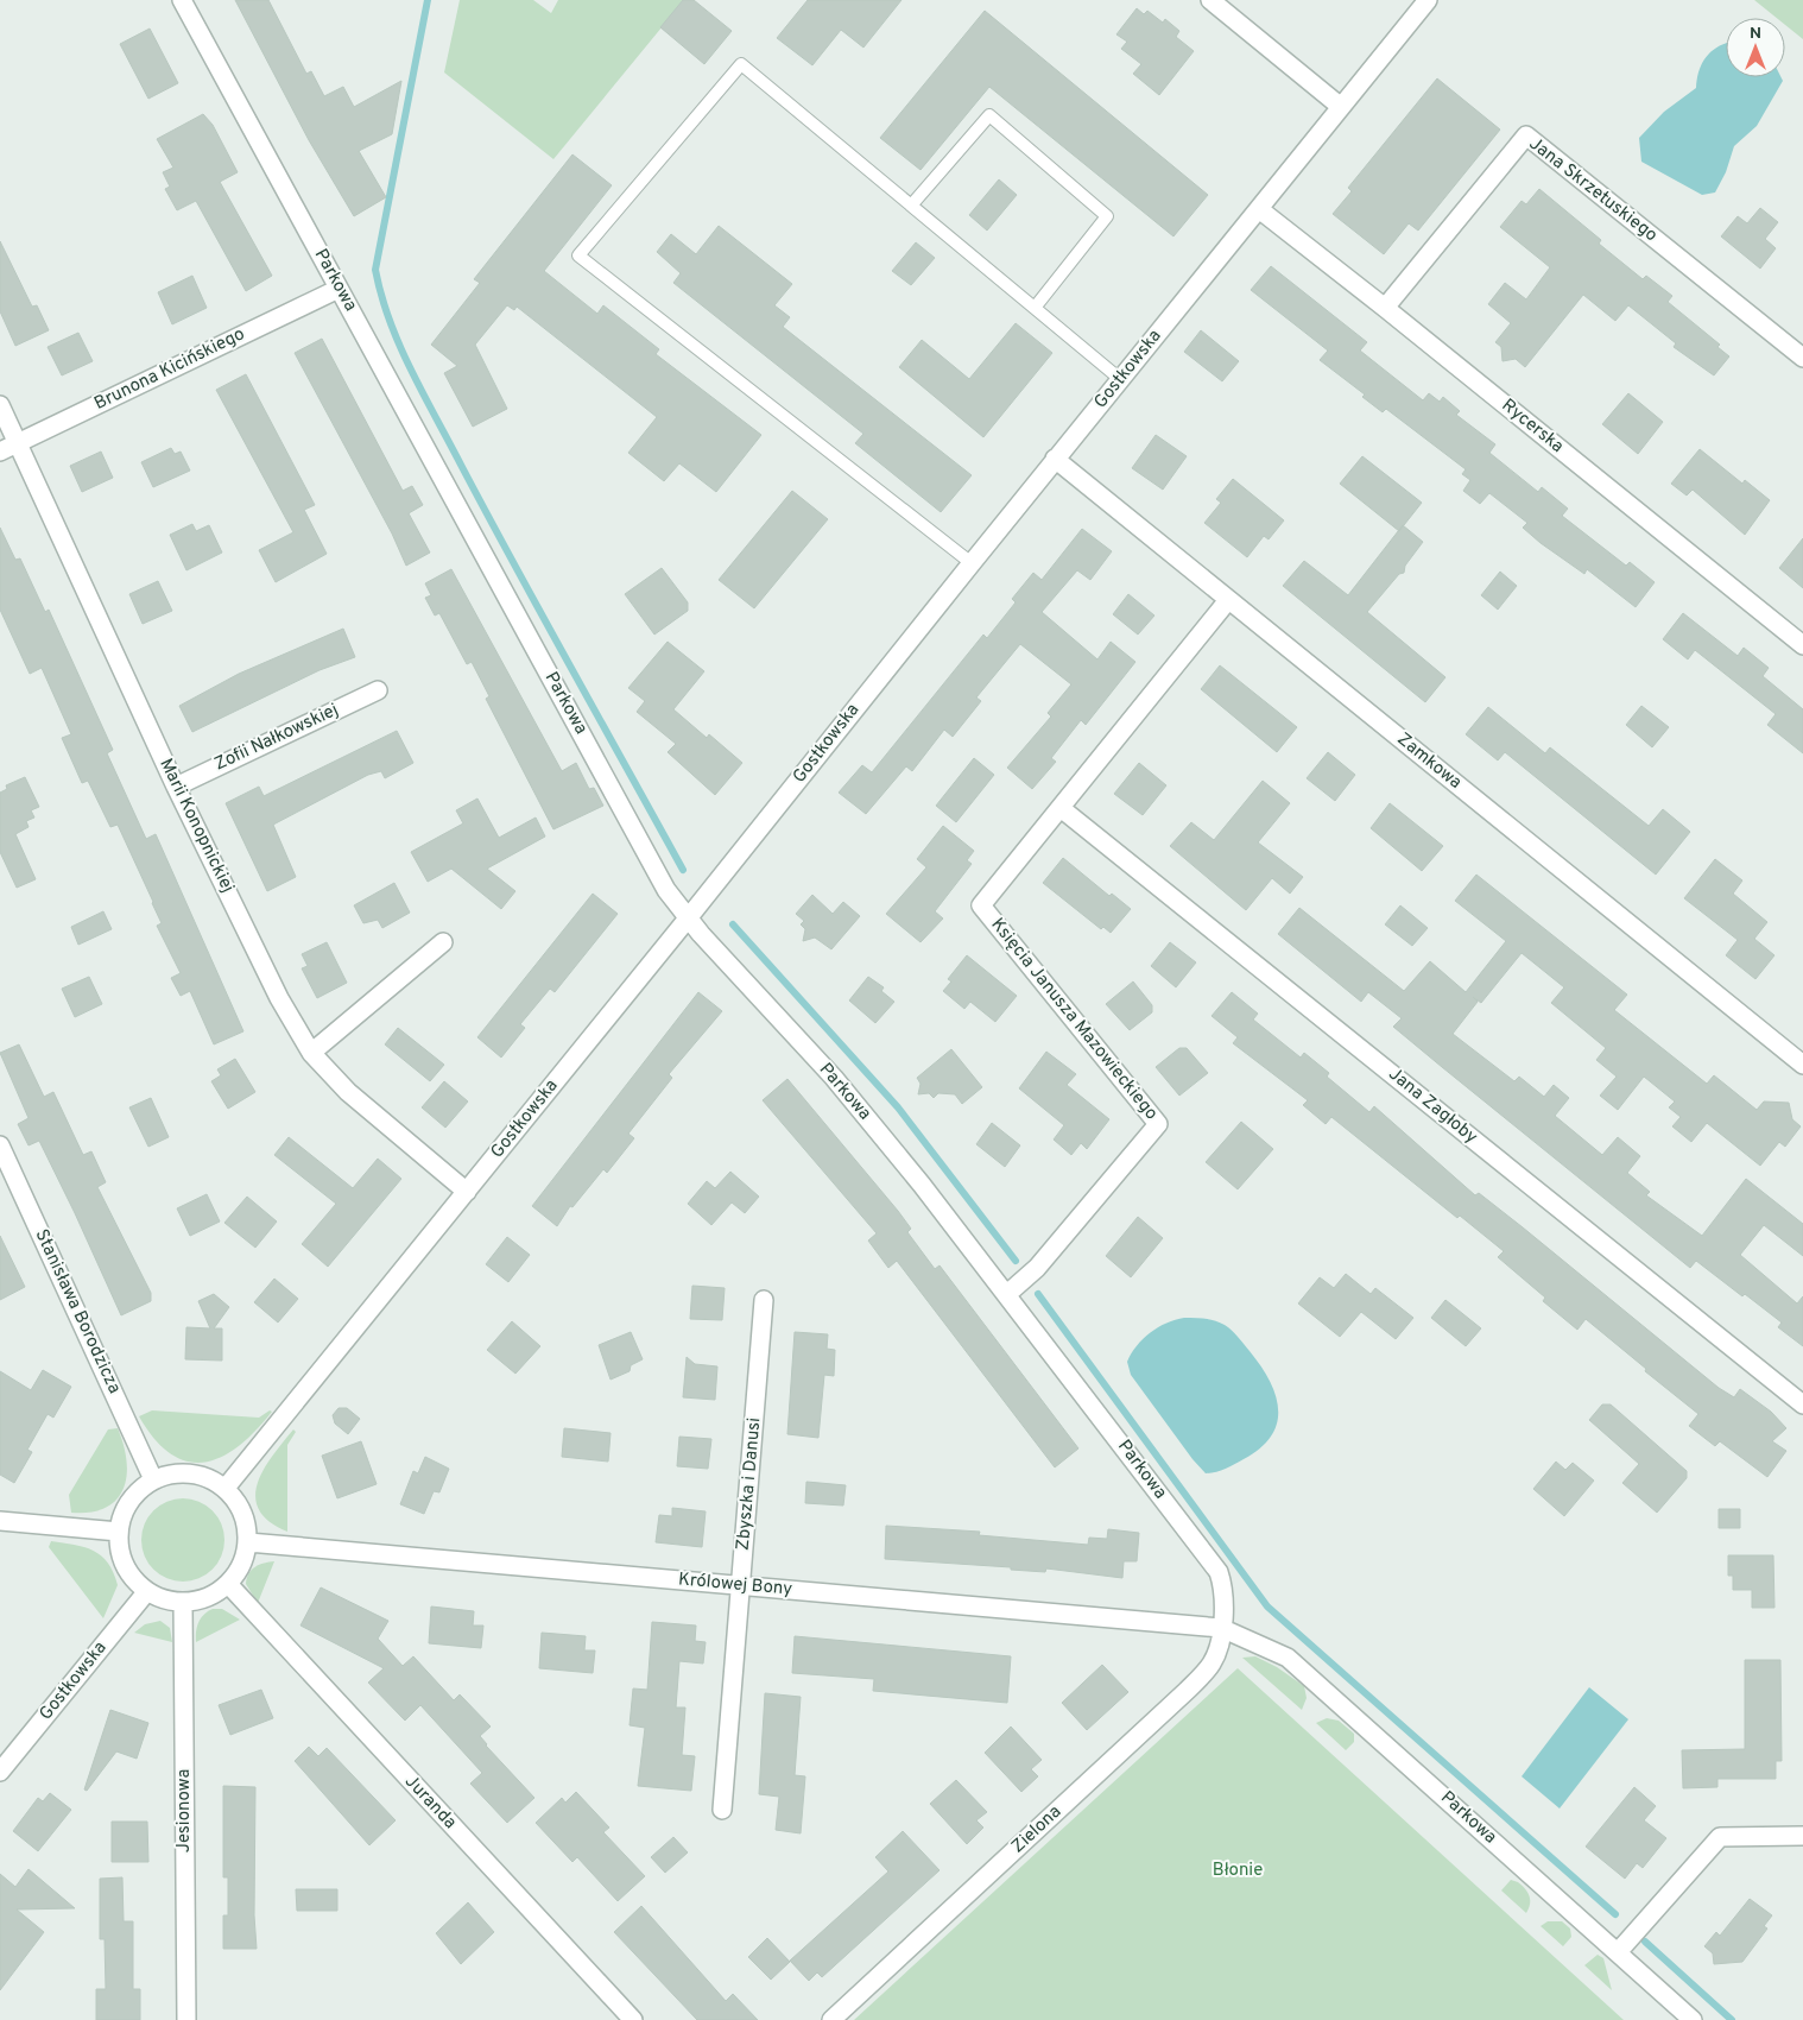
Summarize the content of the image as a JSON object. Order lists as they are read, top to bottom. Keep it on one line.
{"streets":{"street":["Jana Skrzetuskiego","Parkowa","Brunona Kicińskiego","Gostkowska","Rycerska","Zofii Nałkowskiej","Zamkowa","Marii Konopnickiej","Księcia Janusza Mazowieckiego","Jana Zagłoby","Stanisława Borodzicza","Zbyszka i Danusi","Królowej Bony","Juranda","Jesionowa","Zielona"]},"crossings":[["Jana Skrzetuskiego","Rycerska"],["Parkowa","Brunona Kicińskiego"],["Parkowa","Gostkowska"],["Parkowa","Księcia Janusza Mazowieckiego"],["Parkowa","Królowej Bony"],["Parkowa","Zielona"],["Brunona Kicińskiego","Marii Konopnickiej"],["Gostkowska","Rycerska"],["Gostkowska","Zamkowa"],["Gostkowska","Marii Konopnickiej"],["Gostkowska","Stanisława Borodzicza"],["Gostkowska","Królowej Bony"],["Gostkowska","Juranda"],["Gostkowska","Jesionowa"],["Zofii Nałkowskiej","Marii Konopnickiej"],["Zamkowa","Księcia Janusza Mazowieckiego"],["Księcia Janusza Mazowieckiego","Jana Zagłoby"],["Stanisława Borodzicza","Królowej Bony"],["Stanisława Borodzicza","Juranda"],["Stanisława Borodzicza","Jesionowa"],["Zbyszka i Danusi","Królowej Bony"],["Królowej Bony","Juranda"],["Królowej Bony","Jesionowa"],["Królowej Bony","Zielona"],["Juranda","Jesionowa"]],"parks":["Błonie"],"north":"top"}
